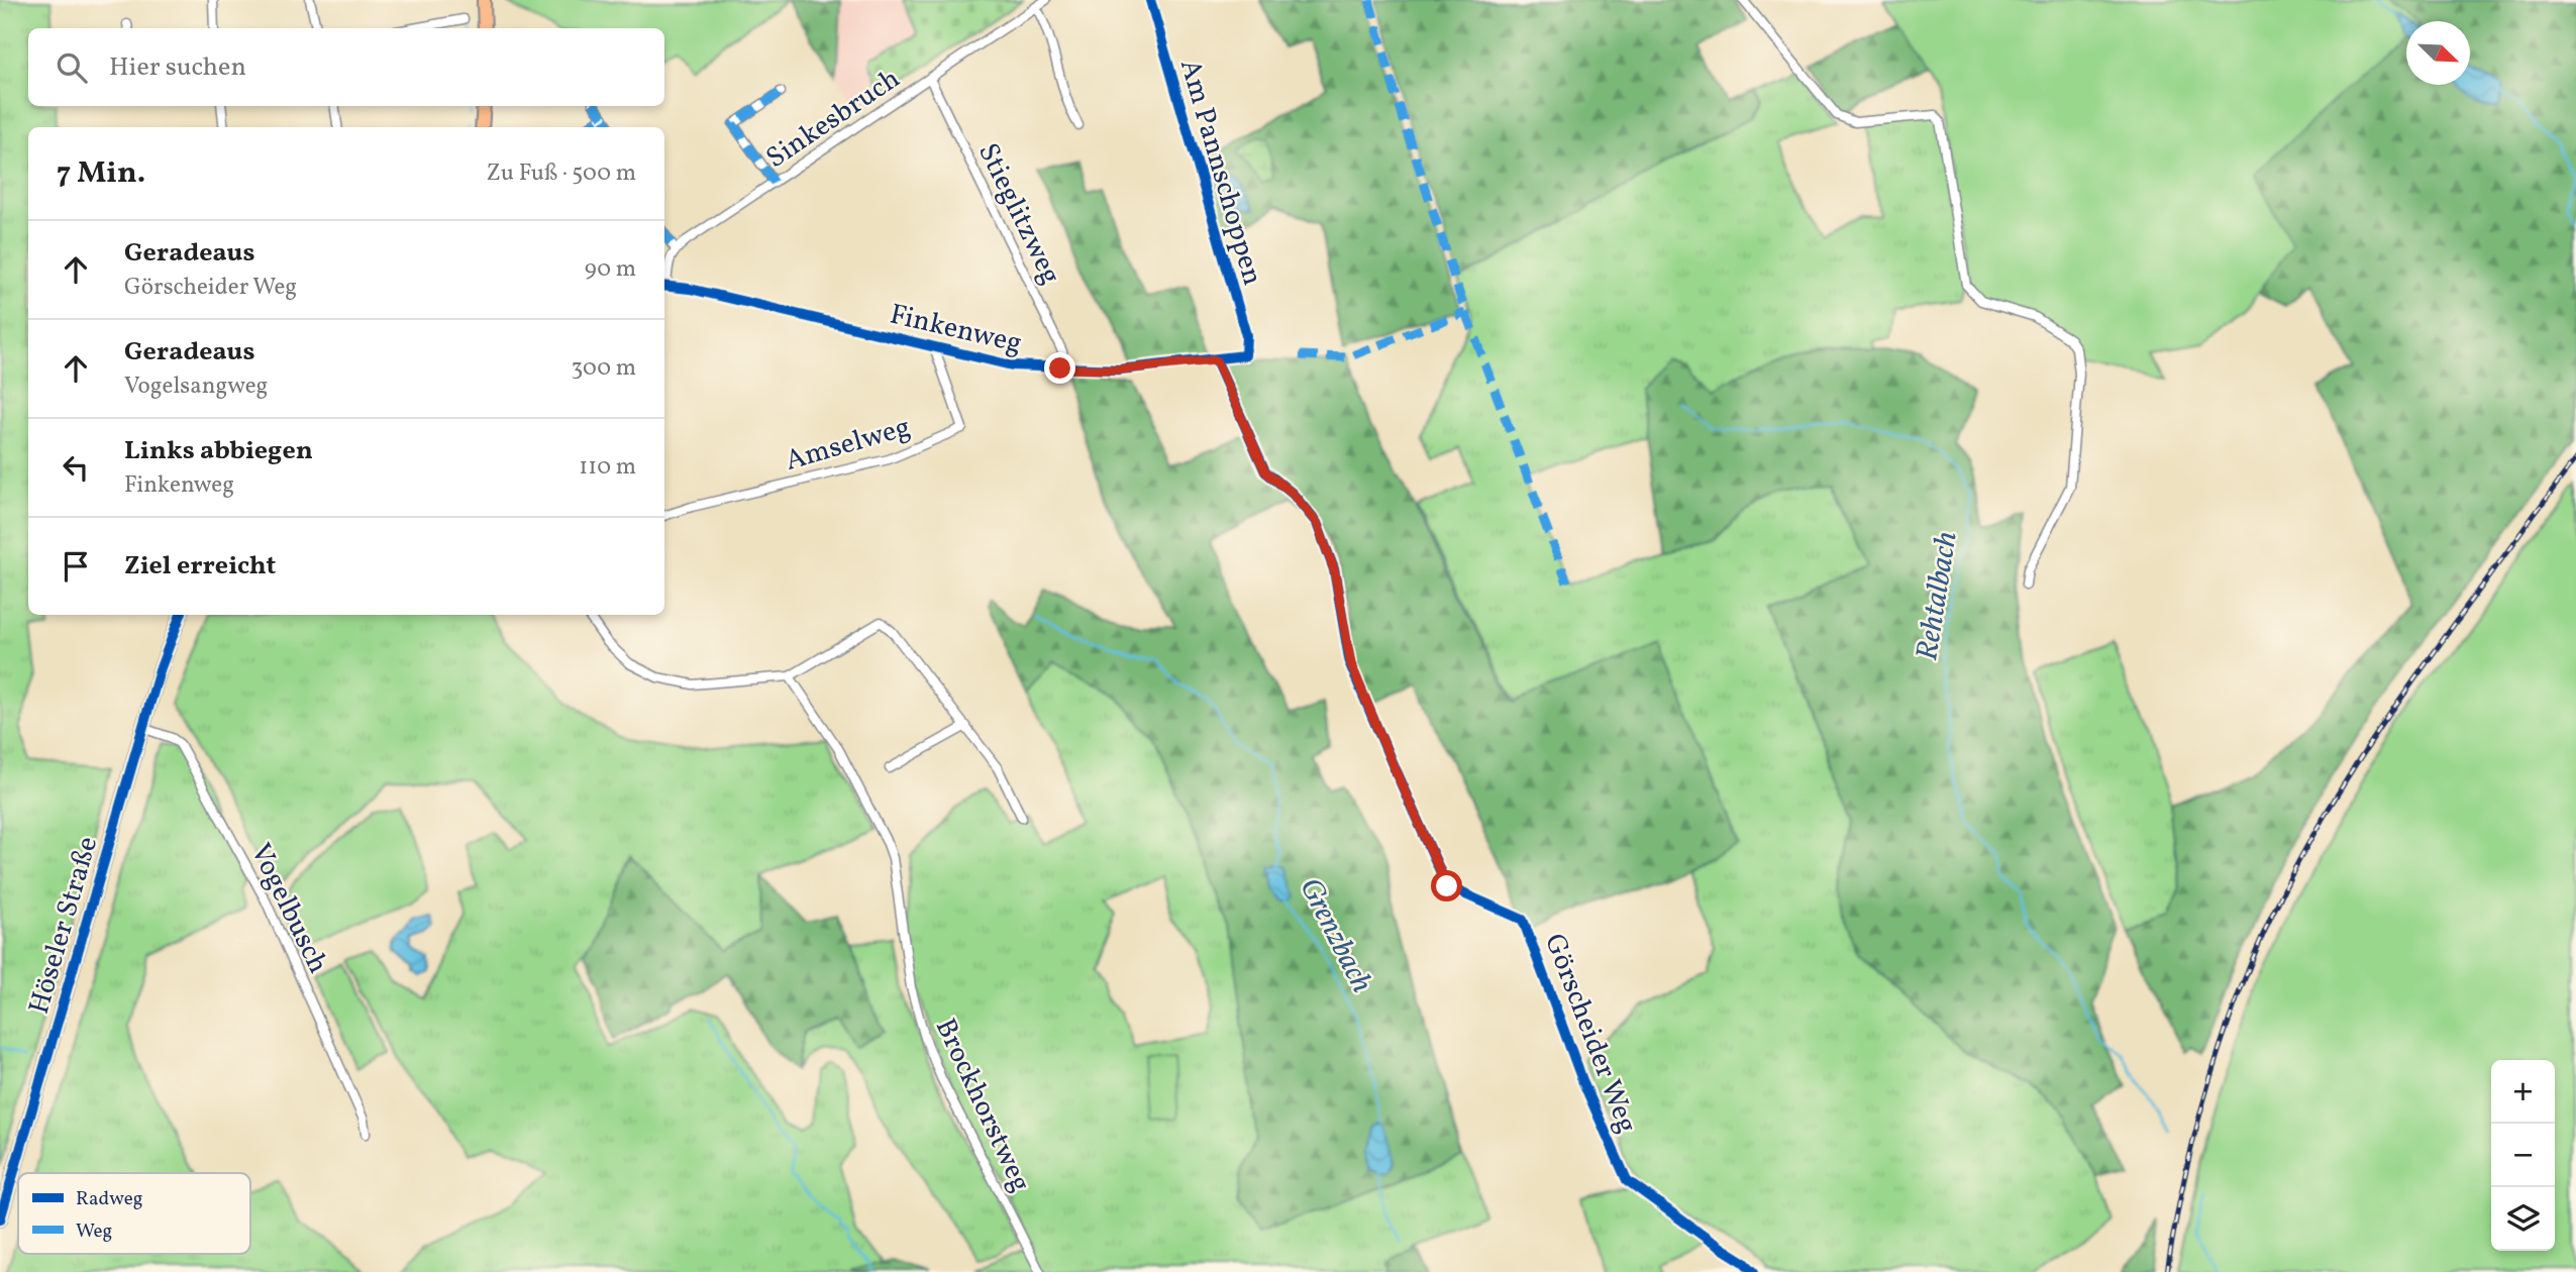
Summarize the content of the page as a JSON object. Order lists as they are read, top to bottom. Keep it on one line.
{"streets":{"main road":["Höseler Straße"],"street":["Sinkesbruch","Am Pannschoppen","Stieglitzweg","Finkenweg","Amselweg","Vogelbusch","Görscheider Weg","Brockhorstweg"]},"crossings":[["Sinkesbruch","Stieglitzweg"],["Am Pannschoppen","Finkenweg"],["Stieglitzweg","Finkenweg"],["Finkenweg","Amselweg"],["Finkenweg","Görscheider Weg"],["Vogelbusch","Höseler Straße"]],"water":["Rehtalbach","Grenzbach"],"legend":["Radweg","Weg"],"north":"bottom right","page":{"search":"Hier suchen","heading":["7 Min.","Zu Fuß · 500 m"],"list":[["Geradeaus","Görscheider Weg","90 m"],["Geradeaus","Vogelsangweg","300 m"],["Links abbiegen","Finkenweg","110 m"],"Ziel erreicht"],"map_buttons":["+","−"]}}
